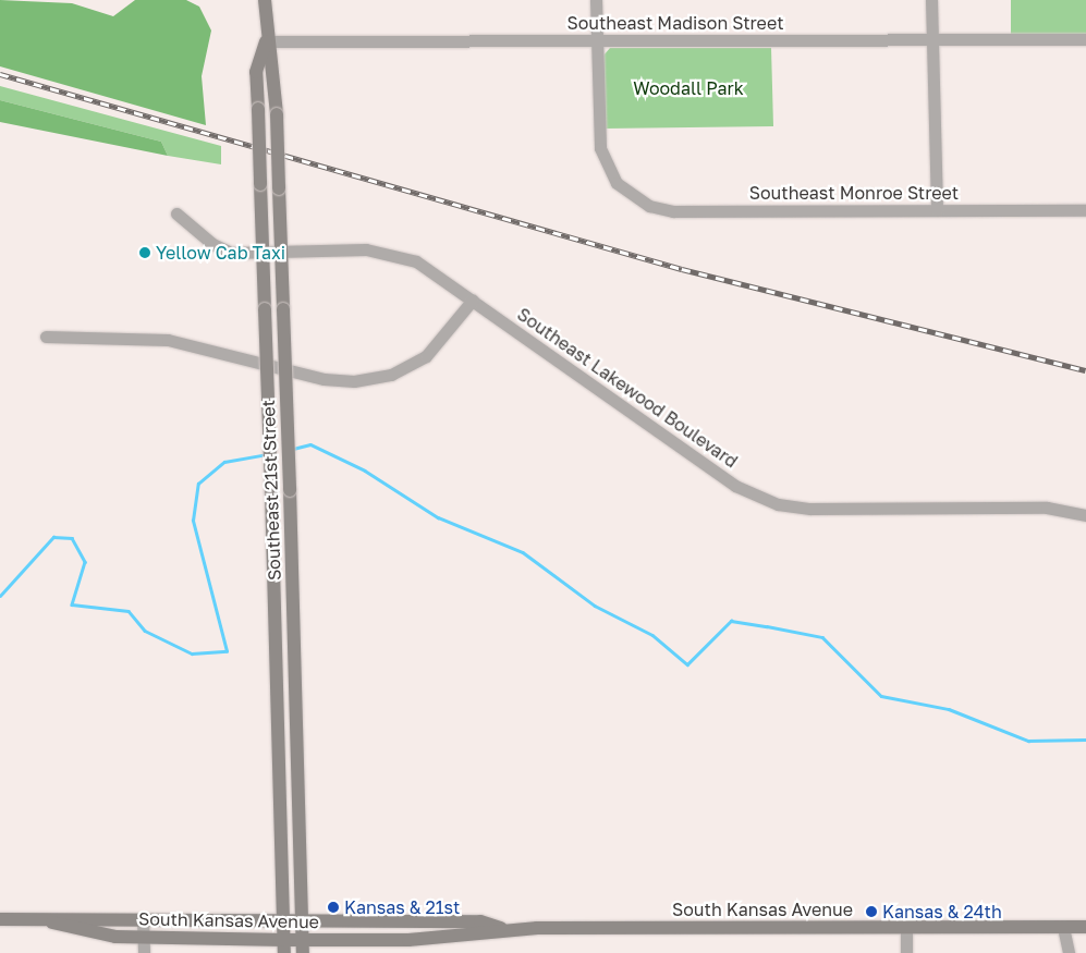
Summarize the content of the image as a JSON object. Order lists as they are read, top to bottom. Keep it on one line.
{"streets":{"main road":["Southeast 21st Street","South Kansas Avenue"],"street":["Southeast Madison Street","Southeast Monroe Street","Southeast Lakewood Boulevard"]},"crossings":[["Southeast Madison Street","Southeast Monroe Street"],["Southeast Madison Street","Southeast 21st Street"],["Southeast Lakewood Boulevard","Southeast 21st Street"],["Southeast 21st Street","South Kansas Avenue"]],"parks":["Woodall Park"],"places":["Yellow Cab Taxi","Kansas & 21st","Kansas & 24th"]}
